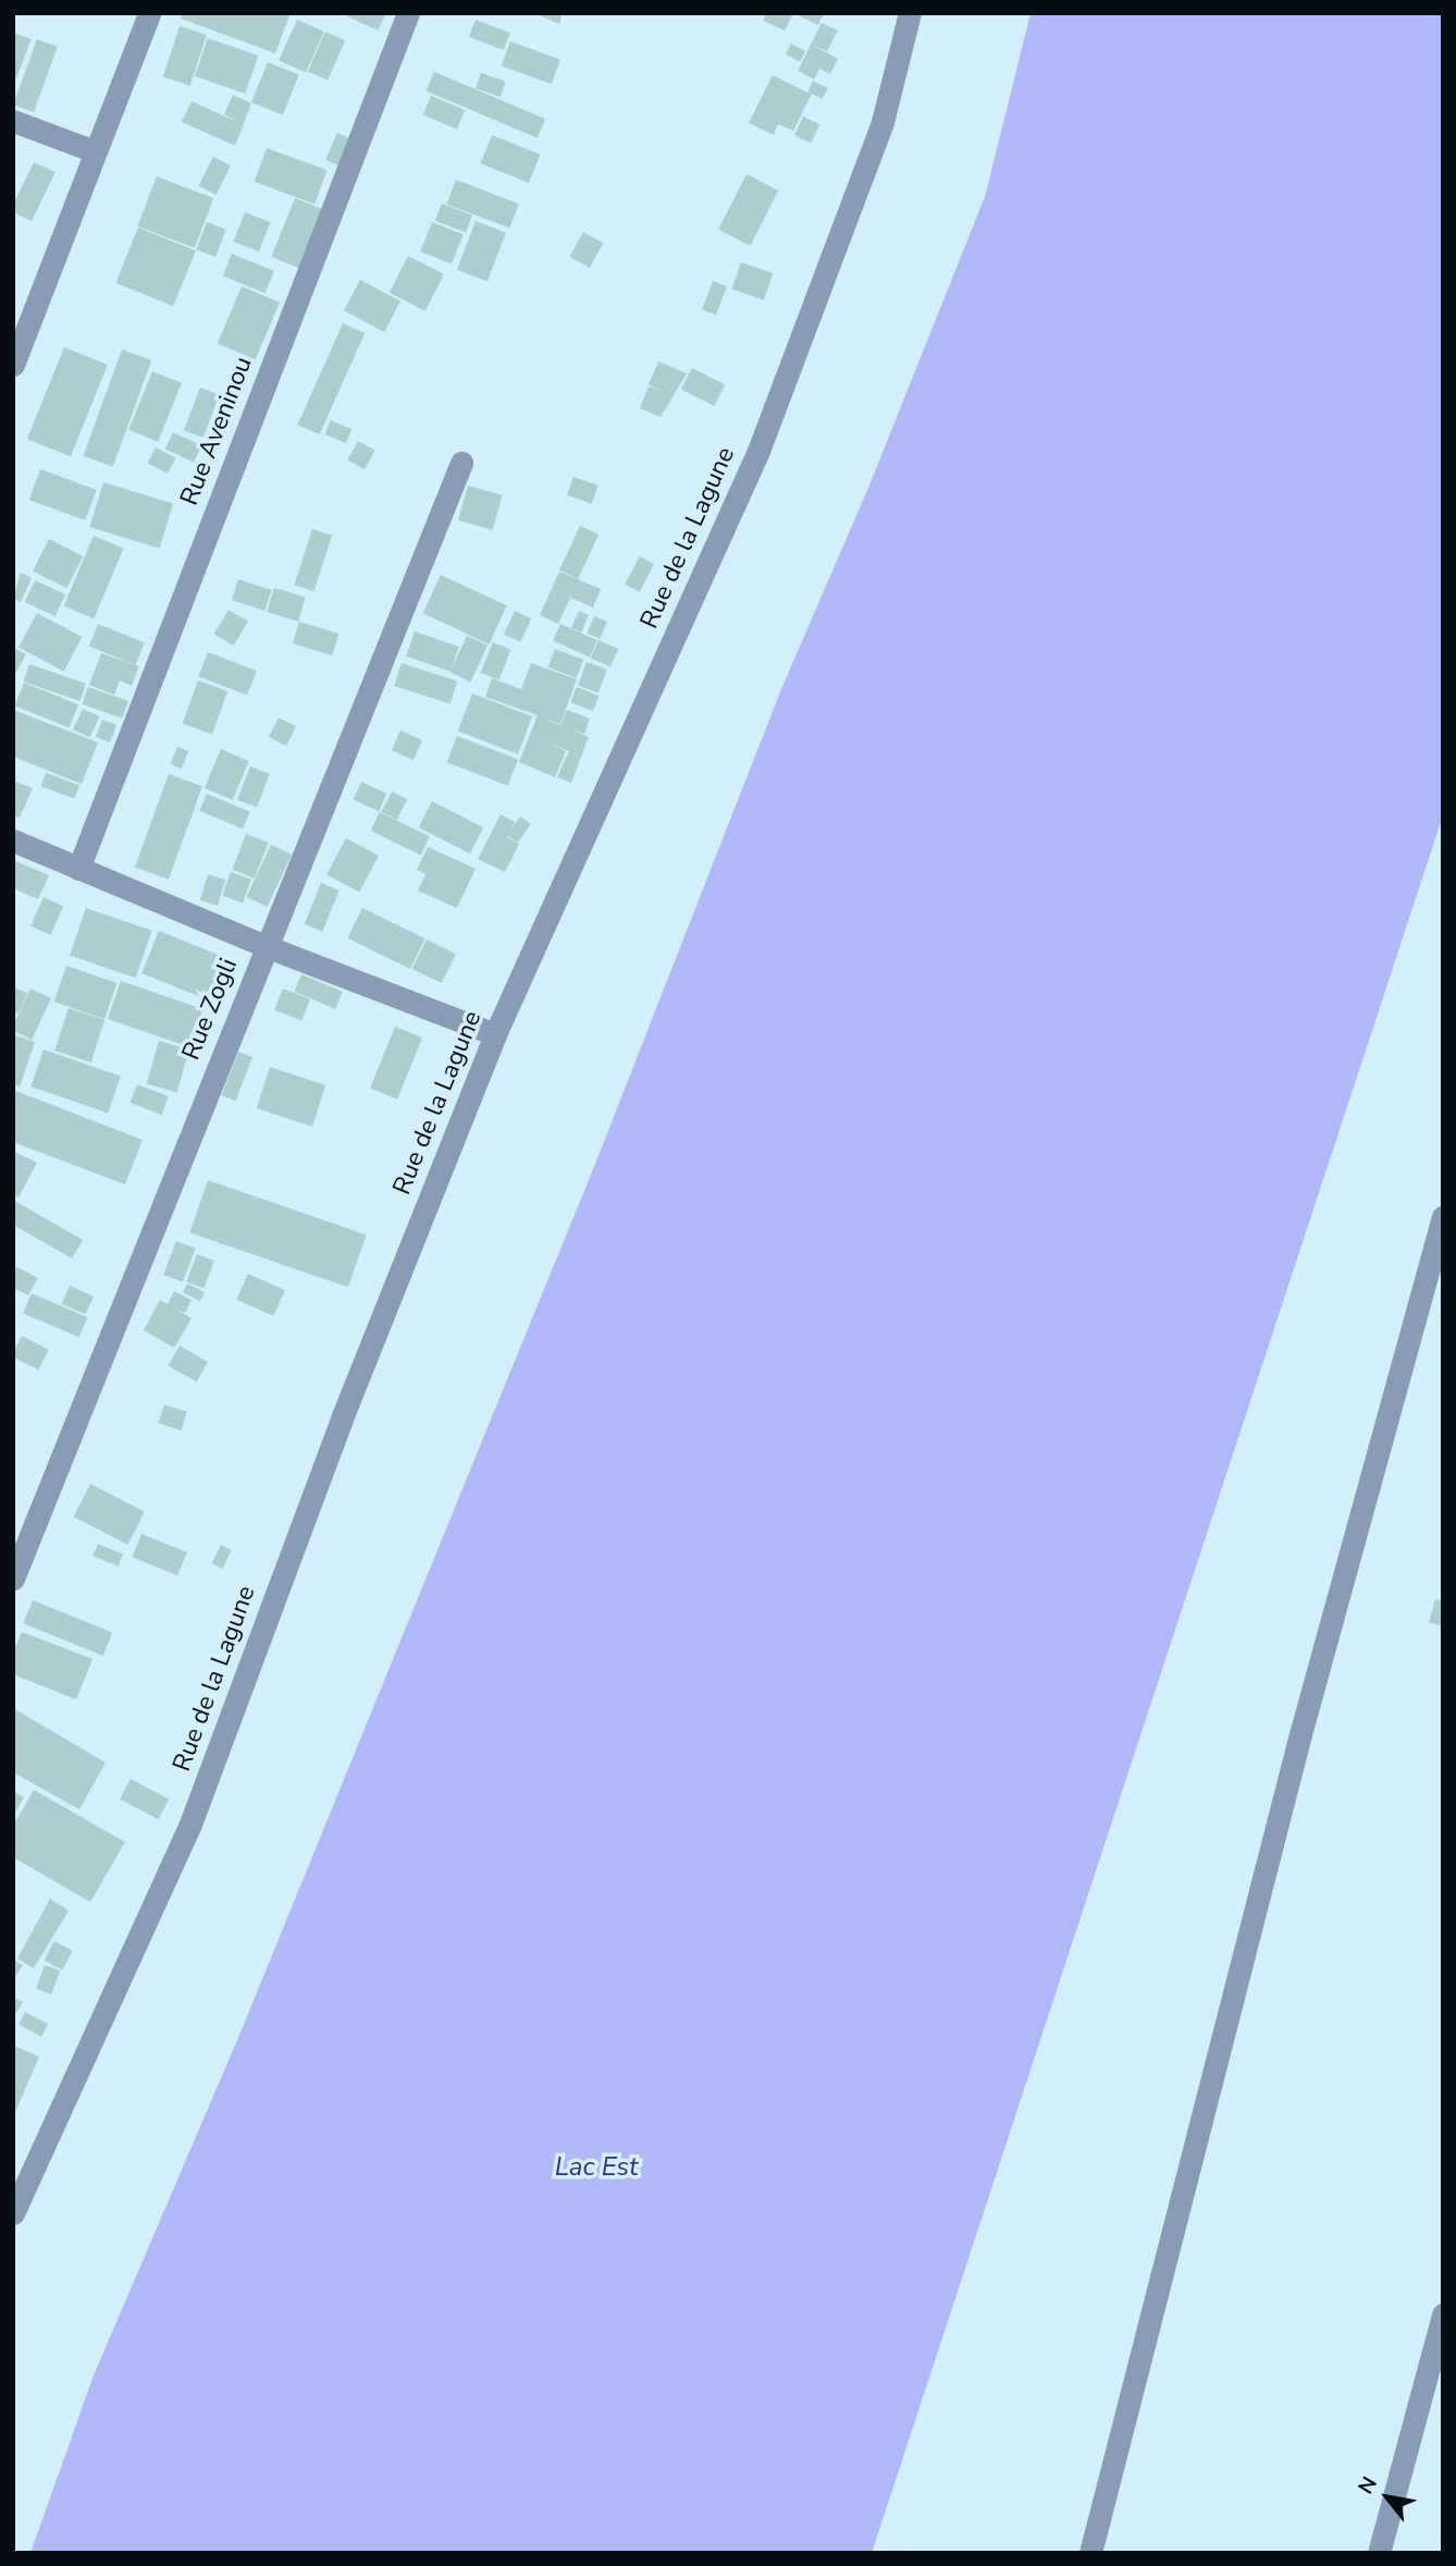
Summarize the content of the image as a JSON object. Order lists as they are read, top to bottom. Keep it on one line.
{"streets":{"street":["Rue Aveninou","Rue de la Lagune","Rue Zogli"]},"water":["Lac Est"],"north":"top left"}
